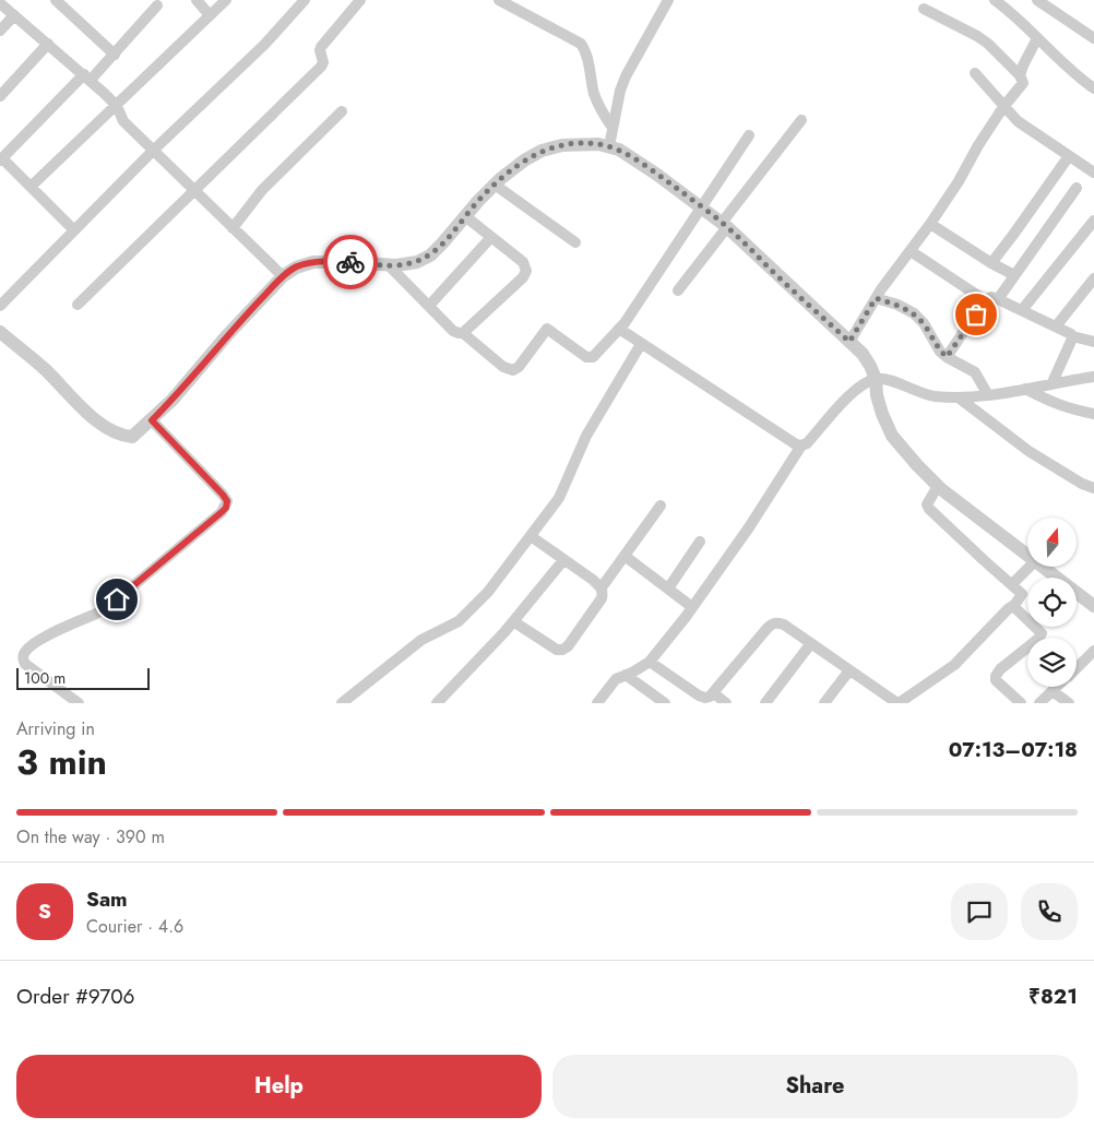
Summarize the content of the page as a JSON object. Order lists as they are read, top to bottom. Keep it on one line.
{"scale_bar":"100 m","north":"top","page":{"scale":"100 m","heading":["3 min","Arriving in","07:13–07:18"],"panel":["Sam","Courier · 4.6","Order #9706","₹821"],"bar":"On the way · 390 m","round":"S","buttons":["Help","Share"]}}
